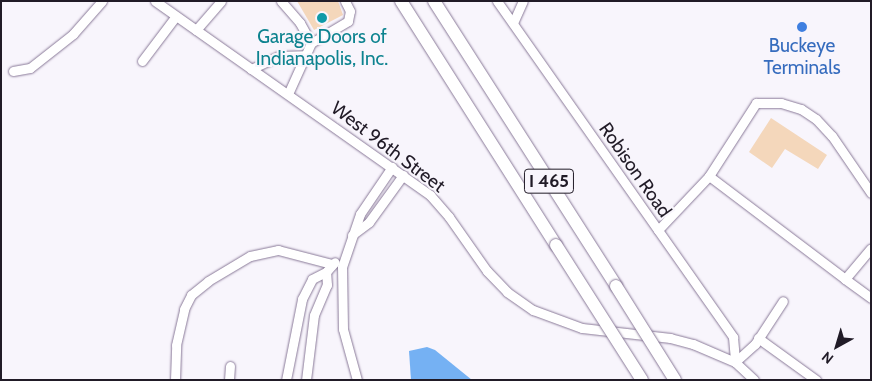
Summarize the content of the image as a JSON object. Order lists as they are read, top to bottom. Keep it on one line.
{"streets":{"highway":["I 465"],"street":["West 96th Street","Robison Road"]},"crossings":[["West 96th Street","Robison Road"]],"places":["Garage Doors of Indianapolis, Inc.","Buckeye Terminals"],"north":"bottom left"}
